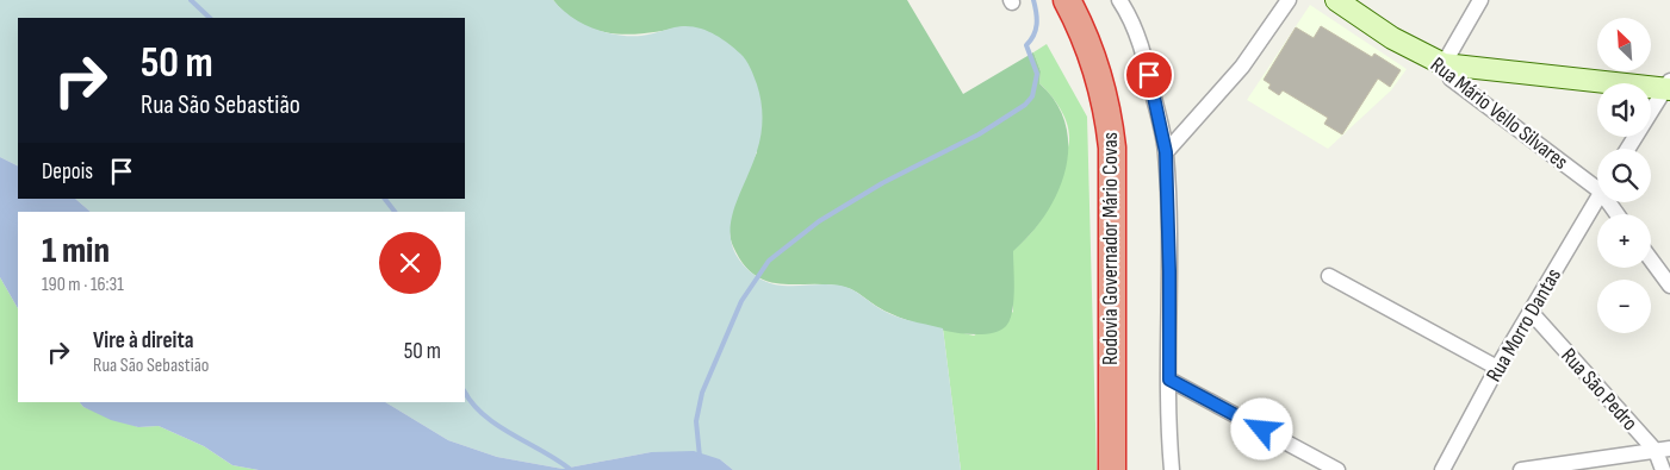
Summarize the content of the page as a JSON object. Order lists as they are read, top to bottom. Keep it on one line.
{"streets":{"highway":["Rodovia Governador Mário Covas"],"main road":["Rua Mário Vello Silvares"],"street":["Rua Morro Dantas","Rua São Pedro"]},"crossings":[["Rua Morro Dantas","Rua São Pedro"]],"north":"top left","page":{"map_buttons":["+","−"],"turn":["50 m","Rua São Sebastião"],"then":"Depois","heading":["1 min","190 m · 16:31"],"list":[{"name":"Vire à direita","note":"Rua São Sebastião","value":"50 m"}]}}
